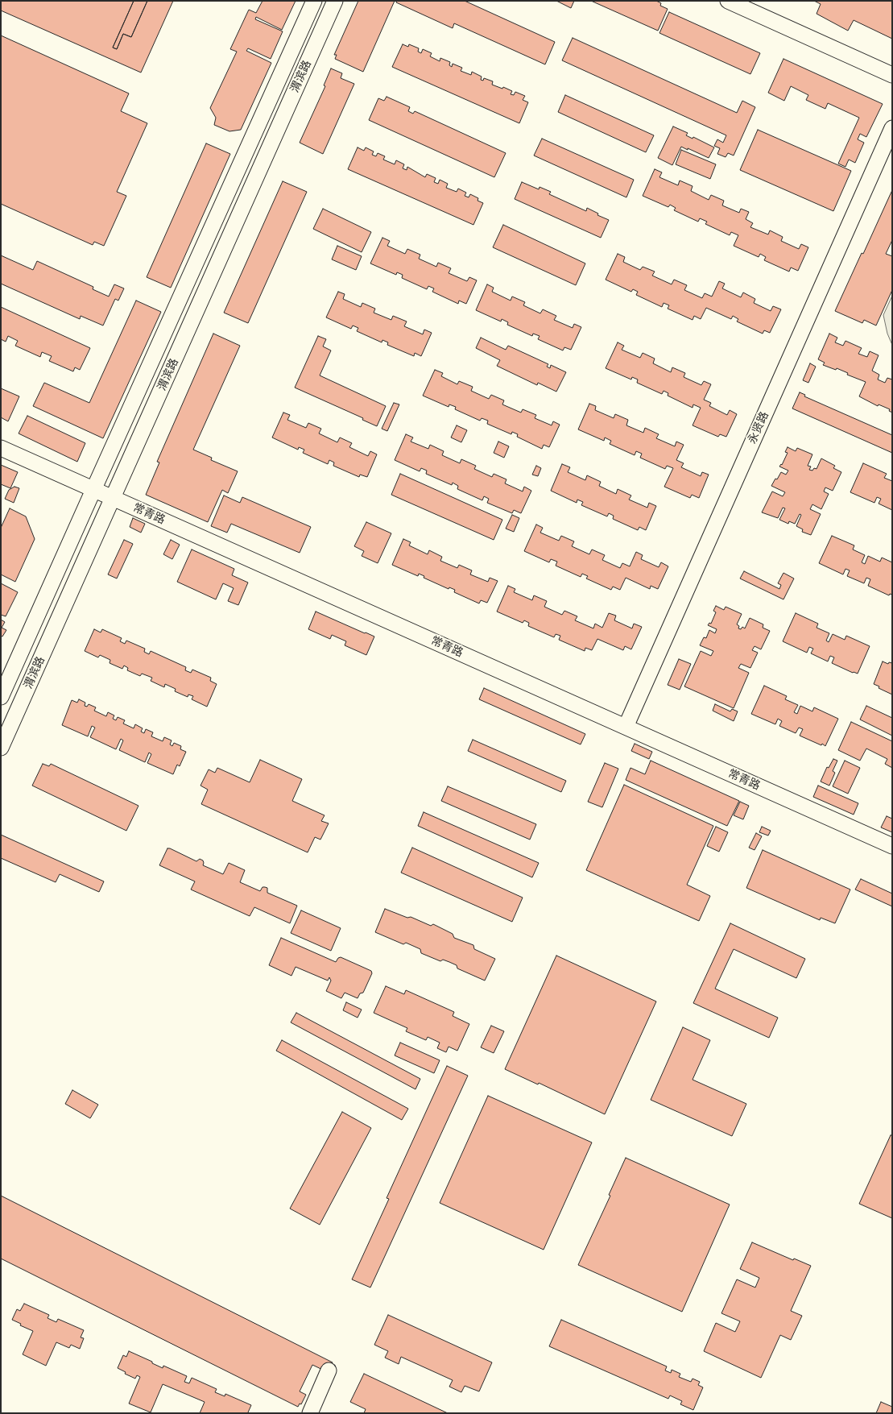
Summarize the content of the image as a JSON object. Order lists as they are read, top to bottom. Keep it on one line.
{"streets":{"street":["渭滨路","永贤路","常青路"]},"crossings":[["渭滨路","常青路"],["永贤路","常青路"]]}
